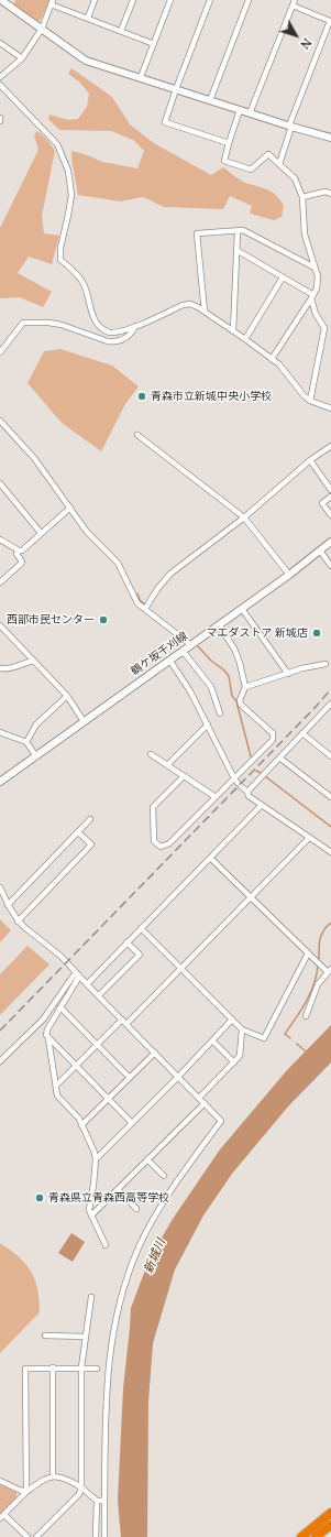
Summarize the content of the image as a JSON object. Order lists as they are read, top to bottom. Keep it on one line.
{"streets":{"main road":["鶴ケ坂千刈線"]},"water":["新城川"],"places":["青森市立新城中央小学校","西部市民センター","マエダストア 新城店","青森県立青森西高等学校"],"north":"bottom right"}
